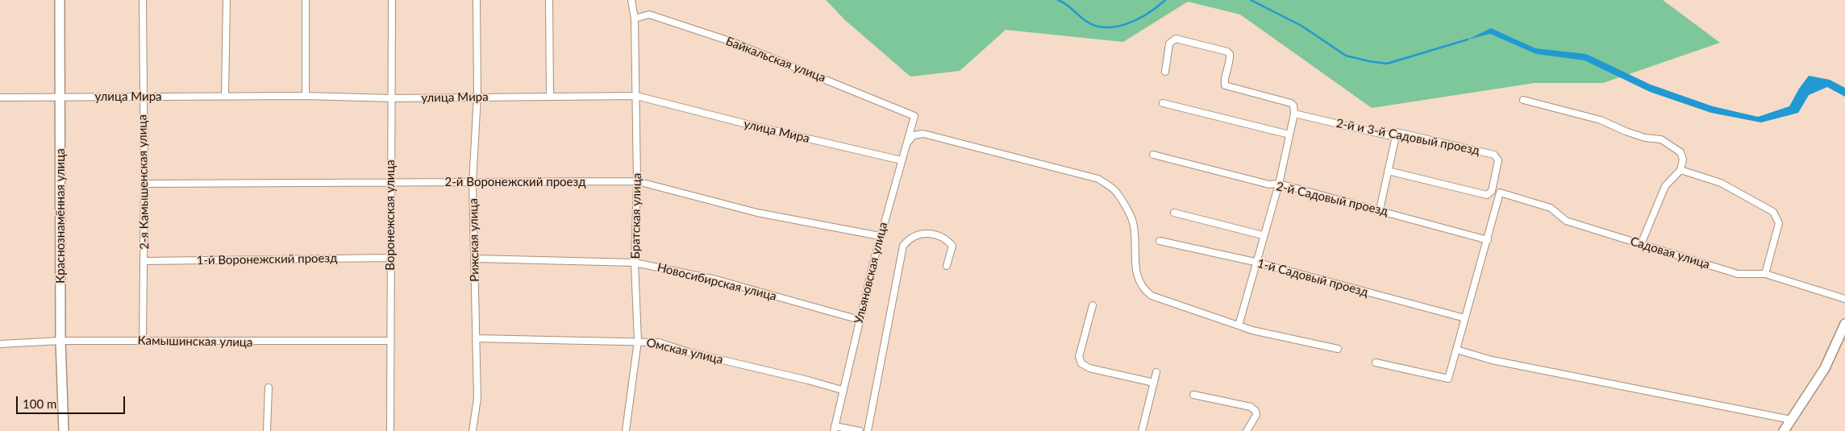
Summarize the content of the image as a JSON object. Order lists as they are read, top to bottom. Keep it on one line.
{"streets":{"street":["Байкальская улица","улица Мира","2-й и 3-й Садовый проезд","2-я Камышенская улица","2-й Воронежский проезд","2-й Садовый проезд","Воронежская улица","Краснознамённая улица","Братская улица","Рижская улица","Садовая улица","1-й Воронежский проезд","Ульяновская улица","1-й Садовый проезд","Новосибирская улица","Камышинская улица","Омская улица"]},"crossings":[["Байкальская улица","Братская улица"],["Байкальская улица","Ульяновская улица"],["улица Мира","2-я Камышенская улица"],["улица Мира","Воронежская улица"],["улица Мира","Краснознамённая улица"],["улица Мира","Братская улица"],["улица Мира","Рижская улица"],["улица Мира","Ульяновская улица"],["2-я Камышенская улица","2-й Воронежский проезд"],["2-я Камышенская улица","1-й Воронежский проезд"],["2-я Камышенская улица","Камышинская улица"],["2-й Воронежский проезд","Воронежская улица"],["2-й Воронежский проезд","Братская улица"],["2-й Воронежский проезд","Рижская улица"],["2-й Воронежский проезд","Ульяновская улица"],["2-й Садовый проезд","Садовая улица"],["Воронежская улица","1-й Воронежский проезд"],["Воронежская улица","Камышинская улица"],["Краснознамённая улица","Камышинская улица"],["Братская улица","Новосибирская улица"],["Братская улица","Омская улица"],["Рижская улица","Новосибирская улица"],["Рижская улица","Омская улица"],["Ульяновская улица","Новосибирская улица"],["Ульяновская улица","Омская улица"]],"scale_bar":"100 m"}
